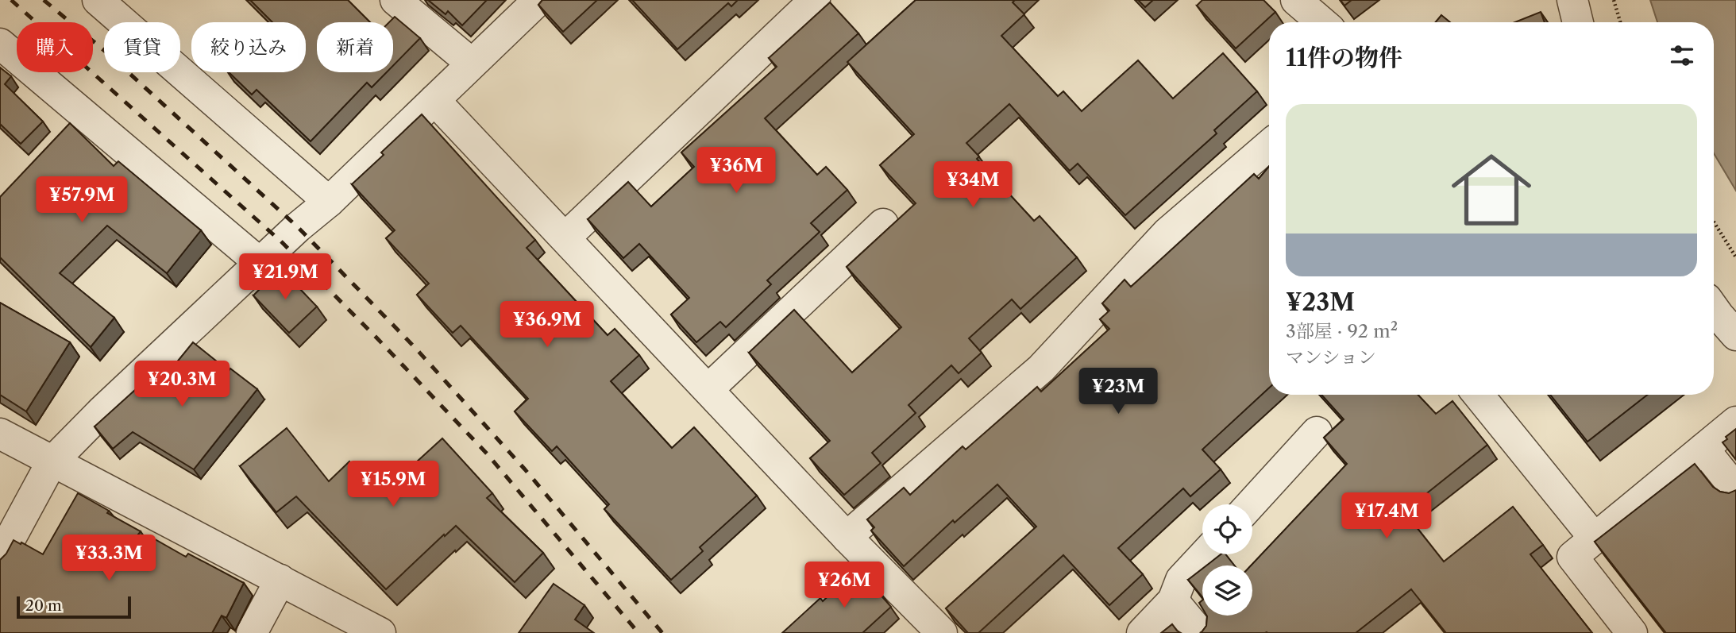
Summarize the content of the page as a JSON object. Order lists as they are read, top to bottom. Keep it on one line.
{"scale_bar":"20 m","page":{"chip":["購入","賃貸","絞り込み","新着"],"heading":"11件の物件","list":[{"name":"¥23M","note":"3部屋 · 92 m² · マンション"}],"price":["¥36M","¥34M","¥57.9M","¥21.9M","¥36.9M","¥20.3M","¥23M","¥15.9M","¥17.4M","¥33.3M","¥26M"],"scale":"20 m"}}
